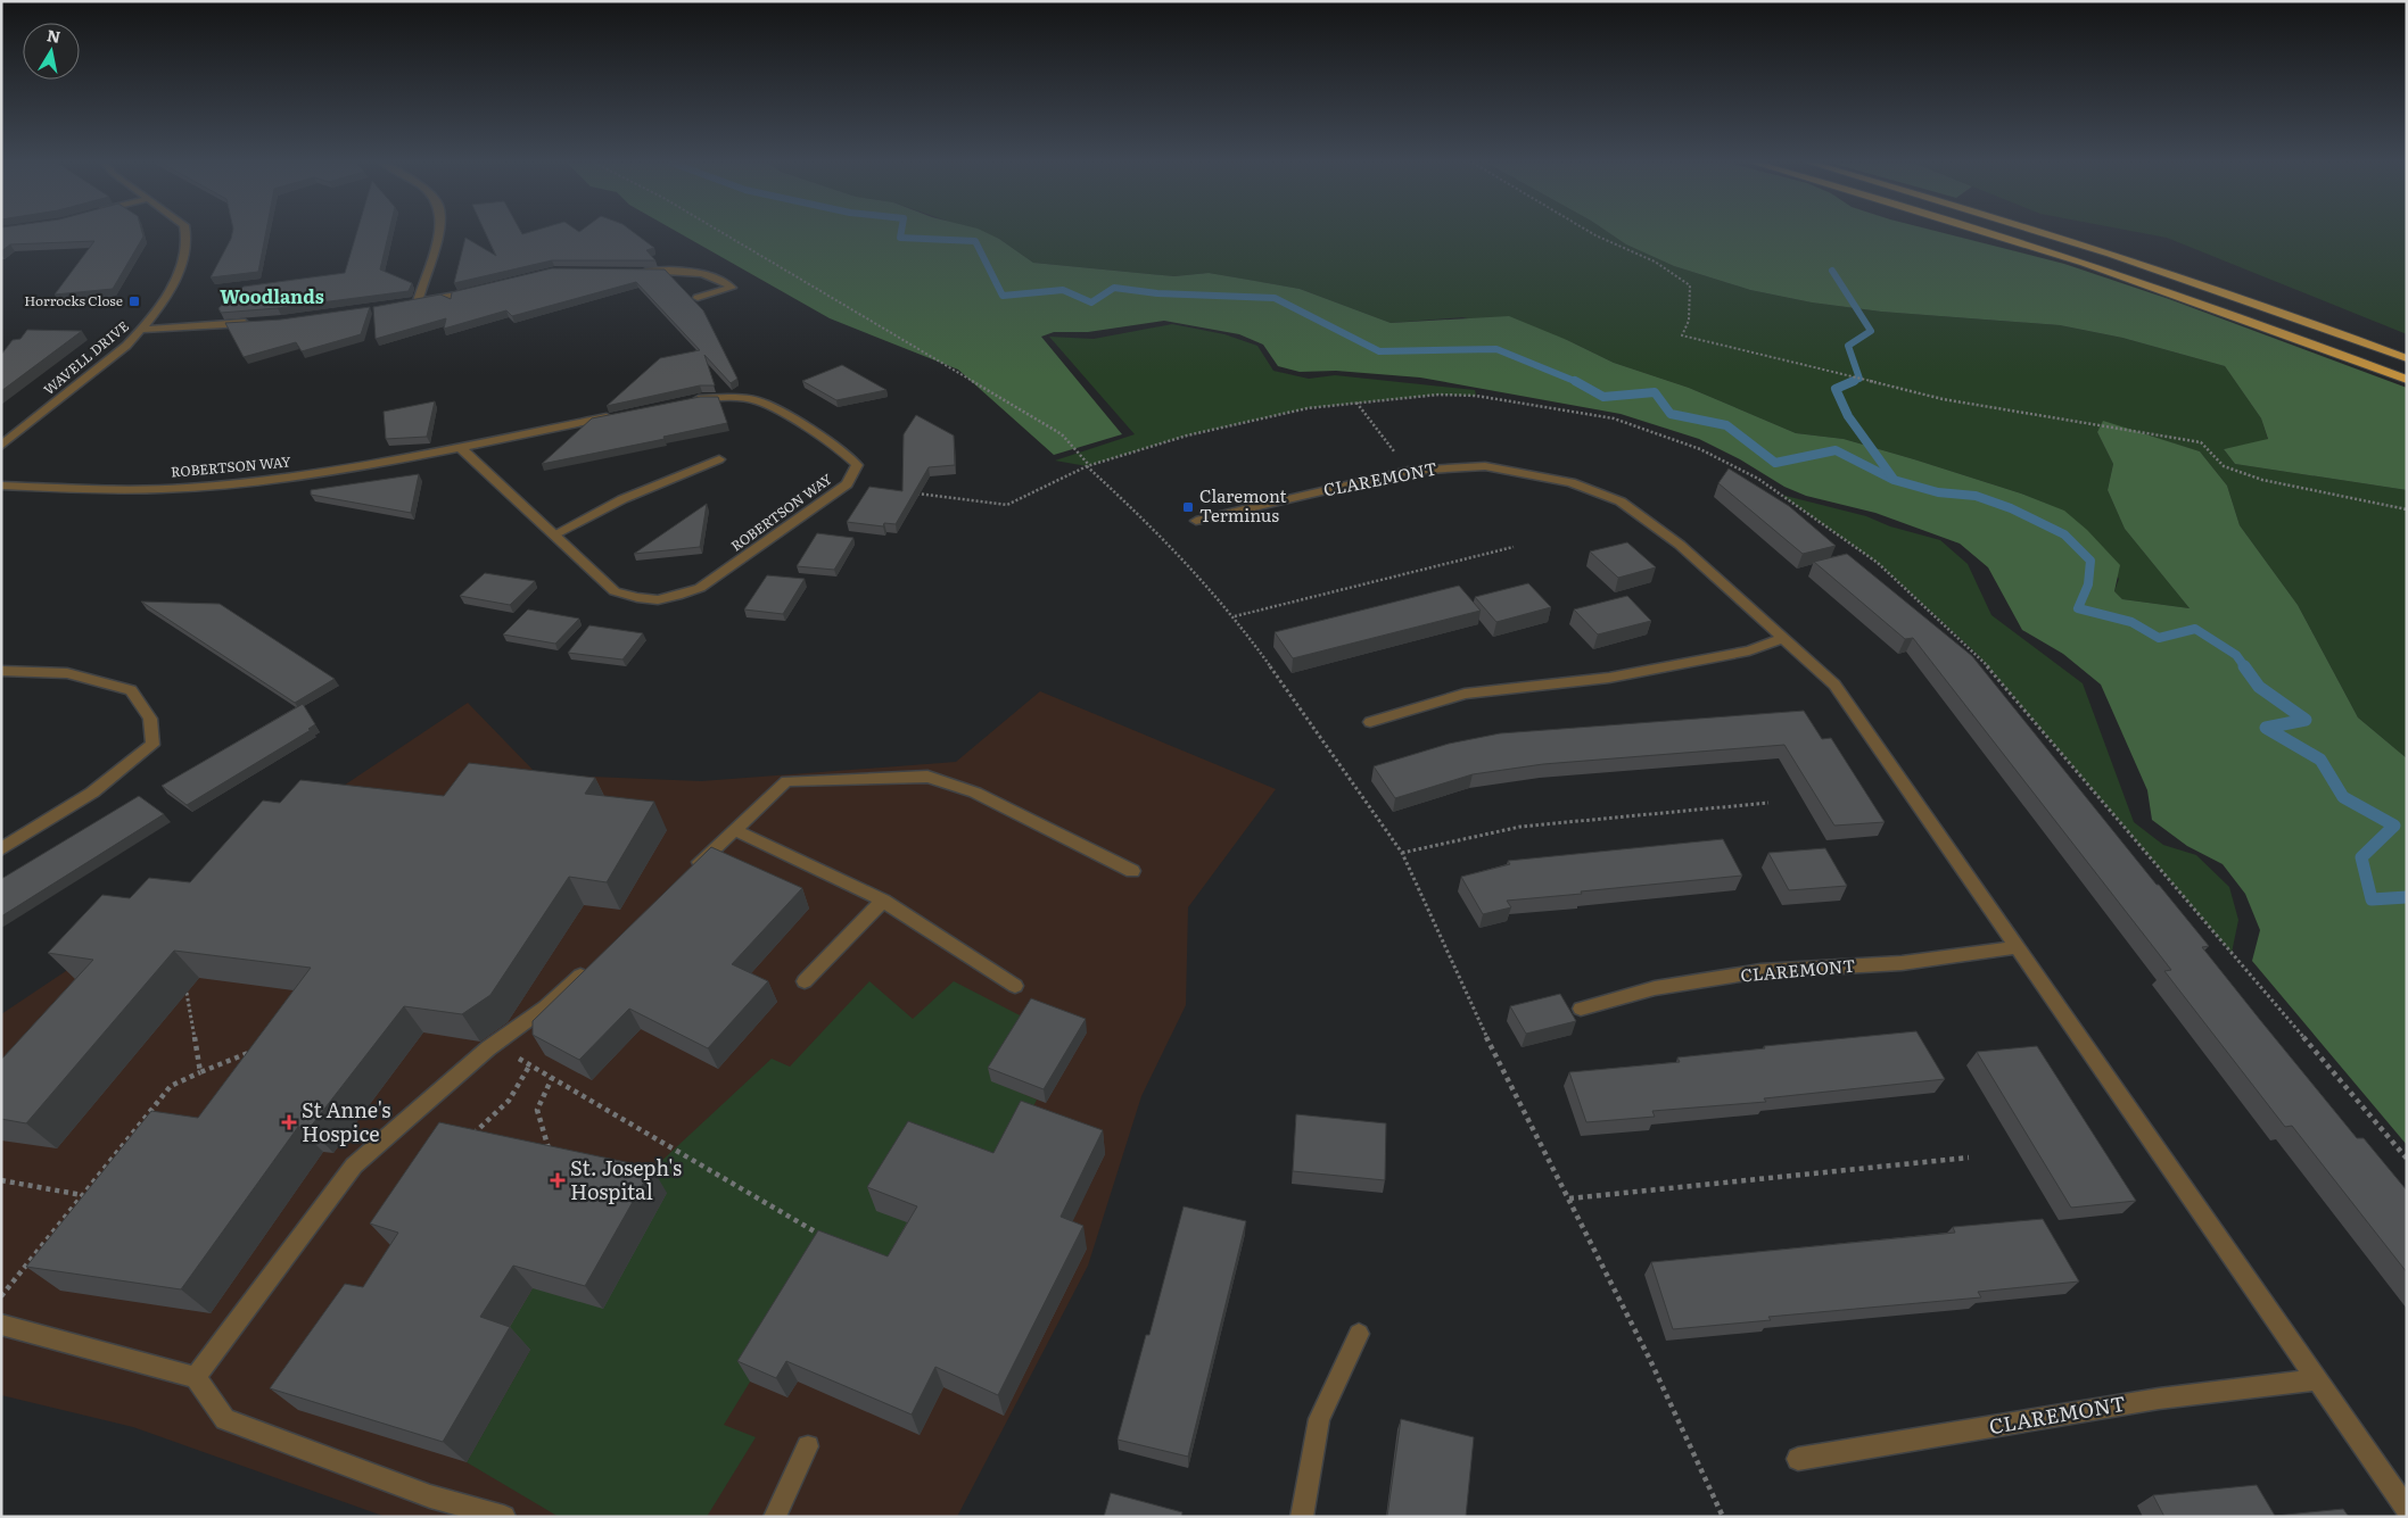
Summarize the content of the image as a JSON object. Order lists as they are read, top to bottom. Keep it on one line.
{"streets":{"street":["WAVELL DRIVE","ROBERTSON WAY","CLAREMONT"]},"districts":["Woodlands"],"places":{"transit":["Horrocks Close","Claremont Terminus"],"health":["St Anne's Hospice","St. Joseph's Hospital"]},"north":"top"}
